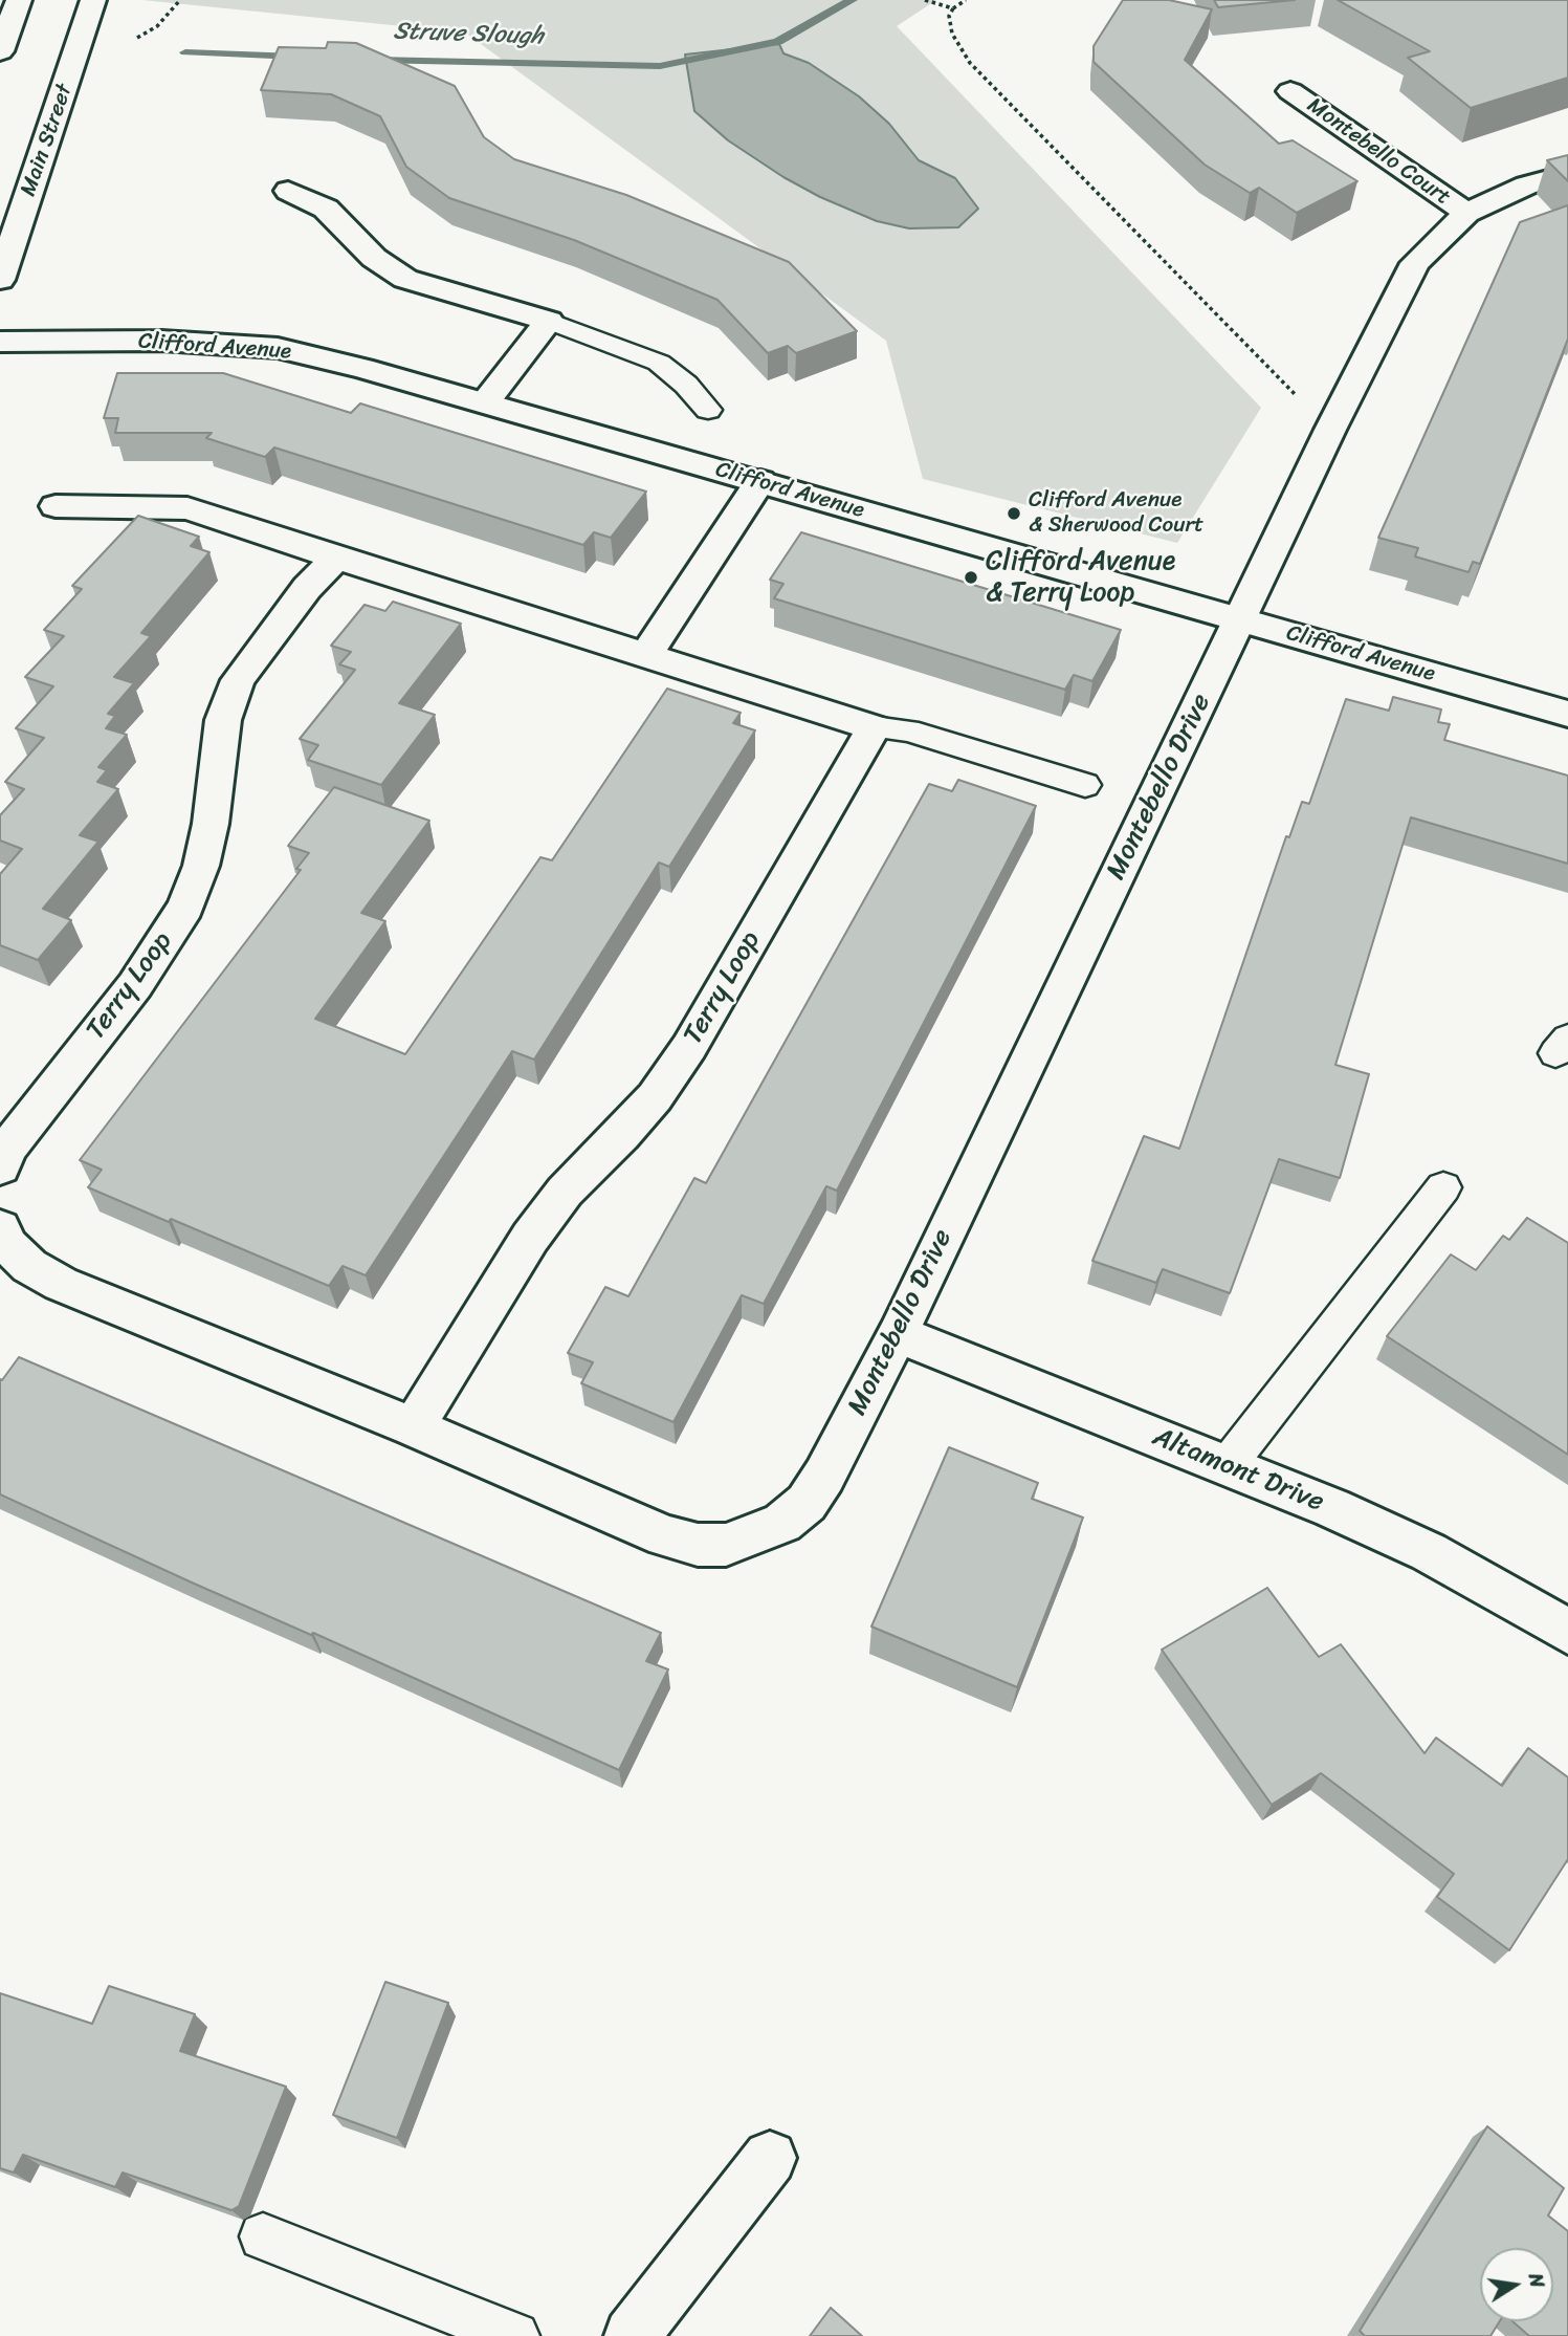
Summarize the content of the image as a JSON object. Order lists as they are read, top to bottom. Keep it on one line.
{"streets":{"street":["Main Street","Montebello Court","Clifford Avenue","Montebello Drive","Terry Loop","Altamont Drive"]},"crossings":[["Montebello Court","Montebello Drive"],["Clifford Avenue","Montebello Drive"],["Montebello Drive","Terry Loop"],["Montebello Drive","Altamont Drive"]],"water":["Struve Slough"],"places":["Clifford Avenue & Sherwood Court","Clifford Avenue & Terry Loop"],"north":"right"}
